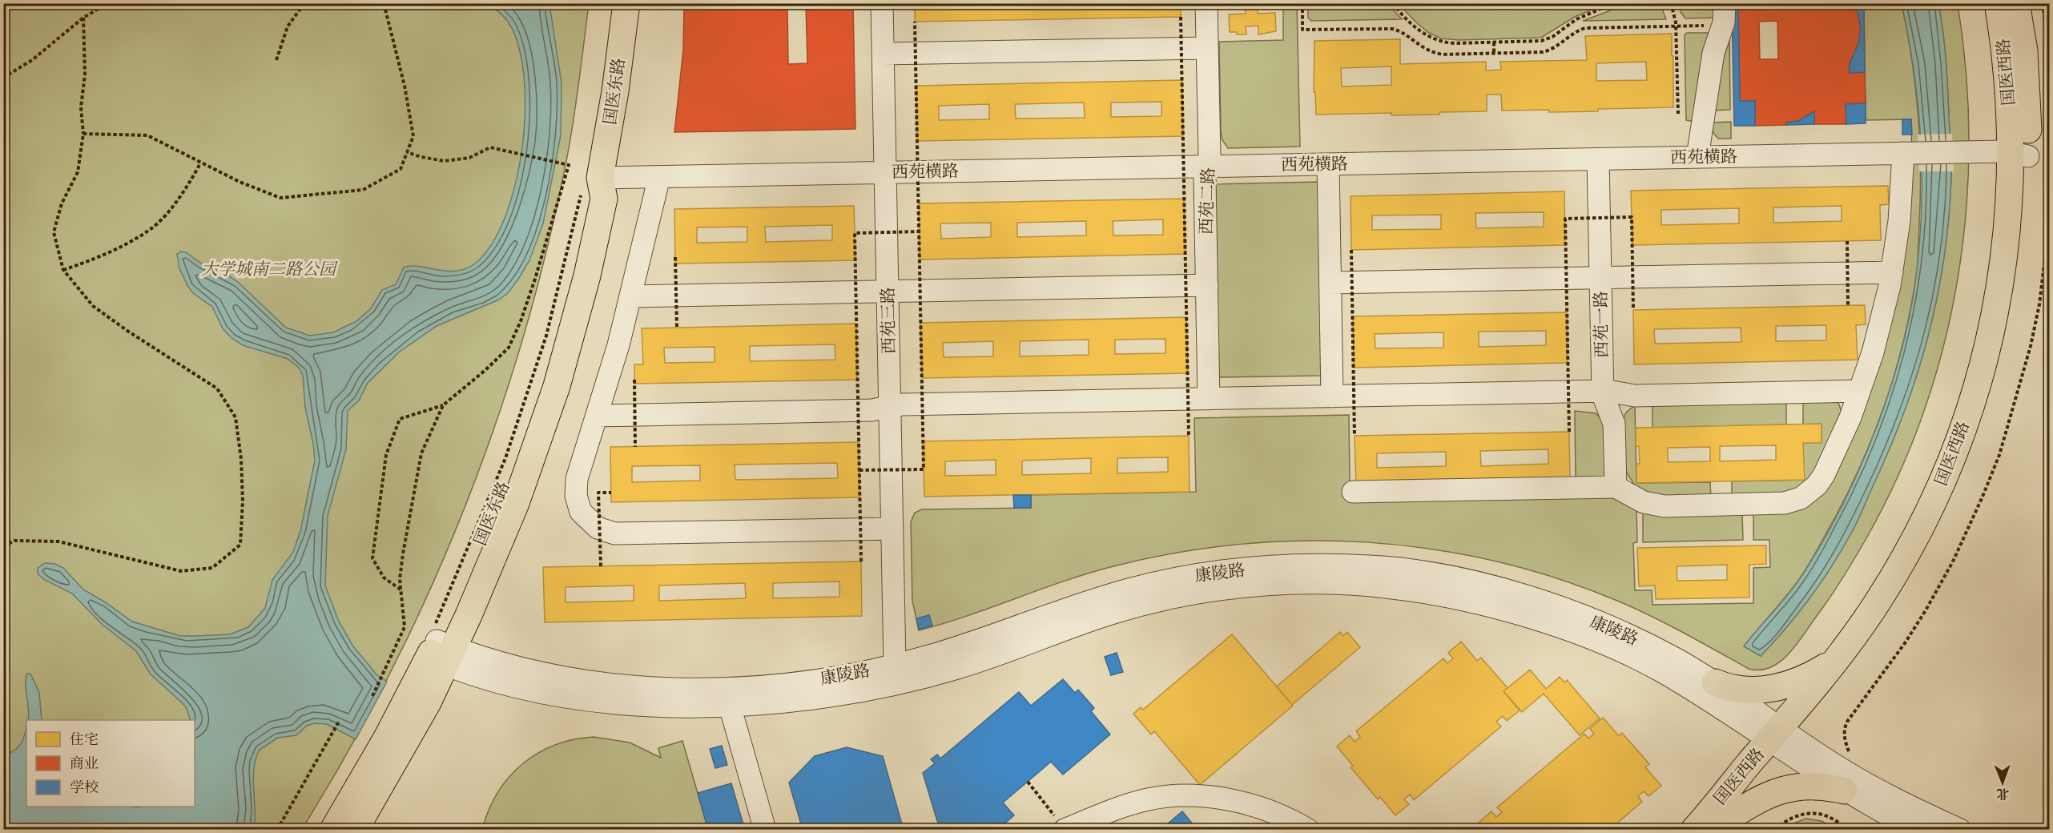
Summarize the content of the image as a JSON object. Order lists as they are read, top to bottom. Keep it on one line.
{"streets":{"main road":["国医西路","国医东路"],"street":["西苑横路","西苑二路","西苑三路","西苑一路","康陵路"]},"crossings":[["国医西路","西苑横路"],["国医西路","康陵路"],["国医东路","西苑横路"],["国医东路","康陵路"],["西苑横路","西苑二路"],["西苑横路","西苑三路"],["西苑横路","西苑一路"],["西苑三路","康陵路"]],"parks":["大学城南二路公园"],"legend":["住宅","商业","学校"],"north":"bottom"}
